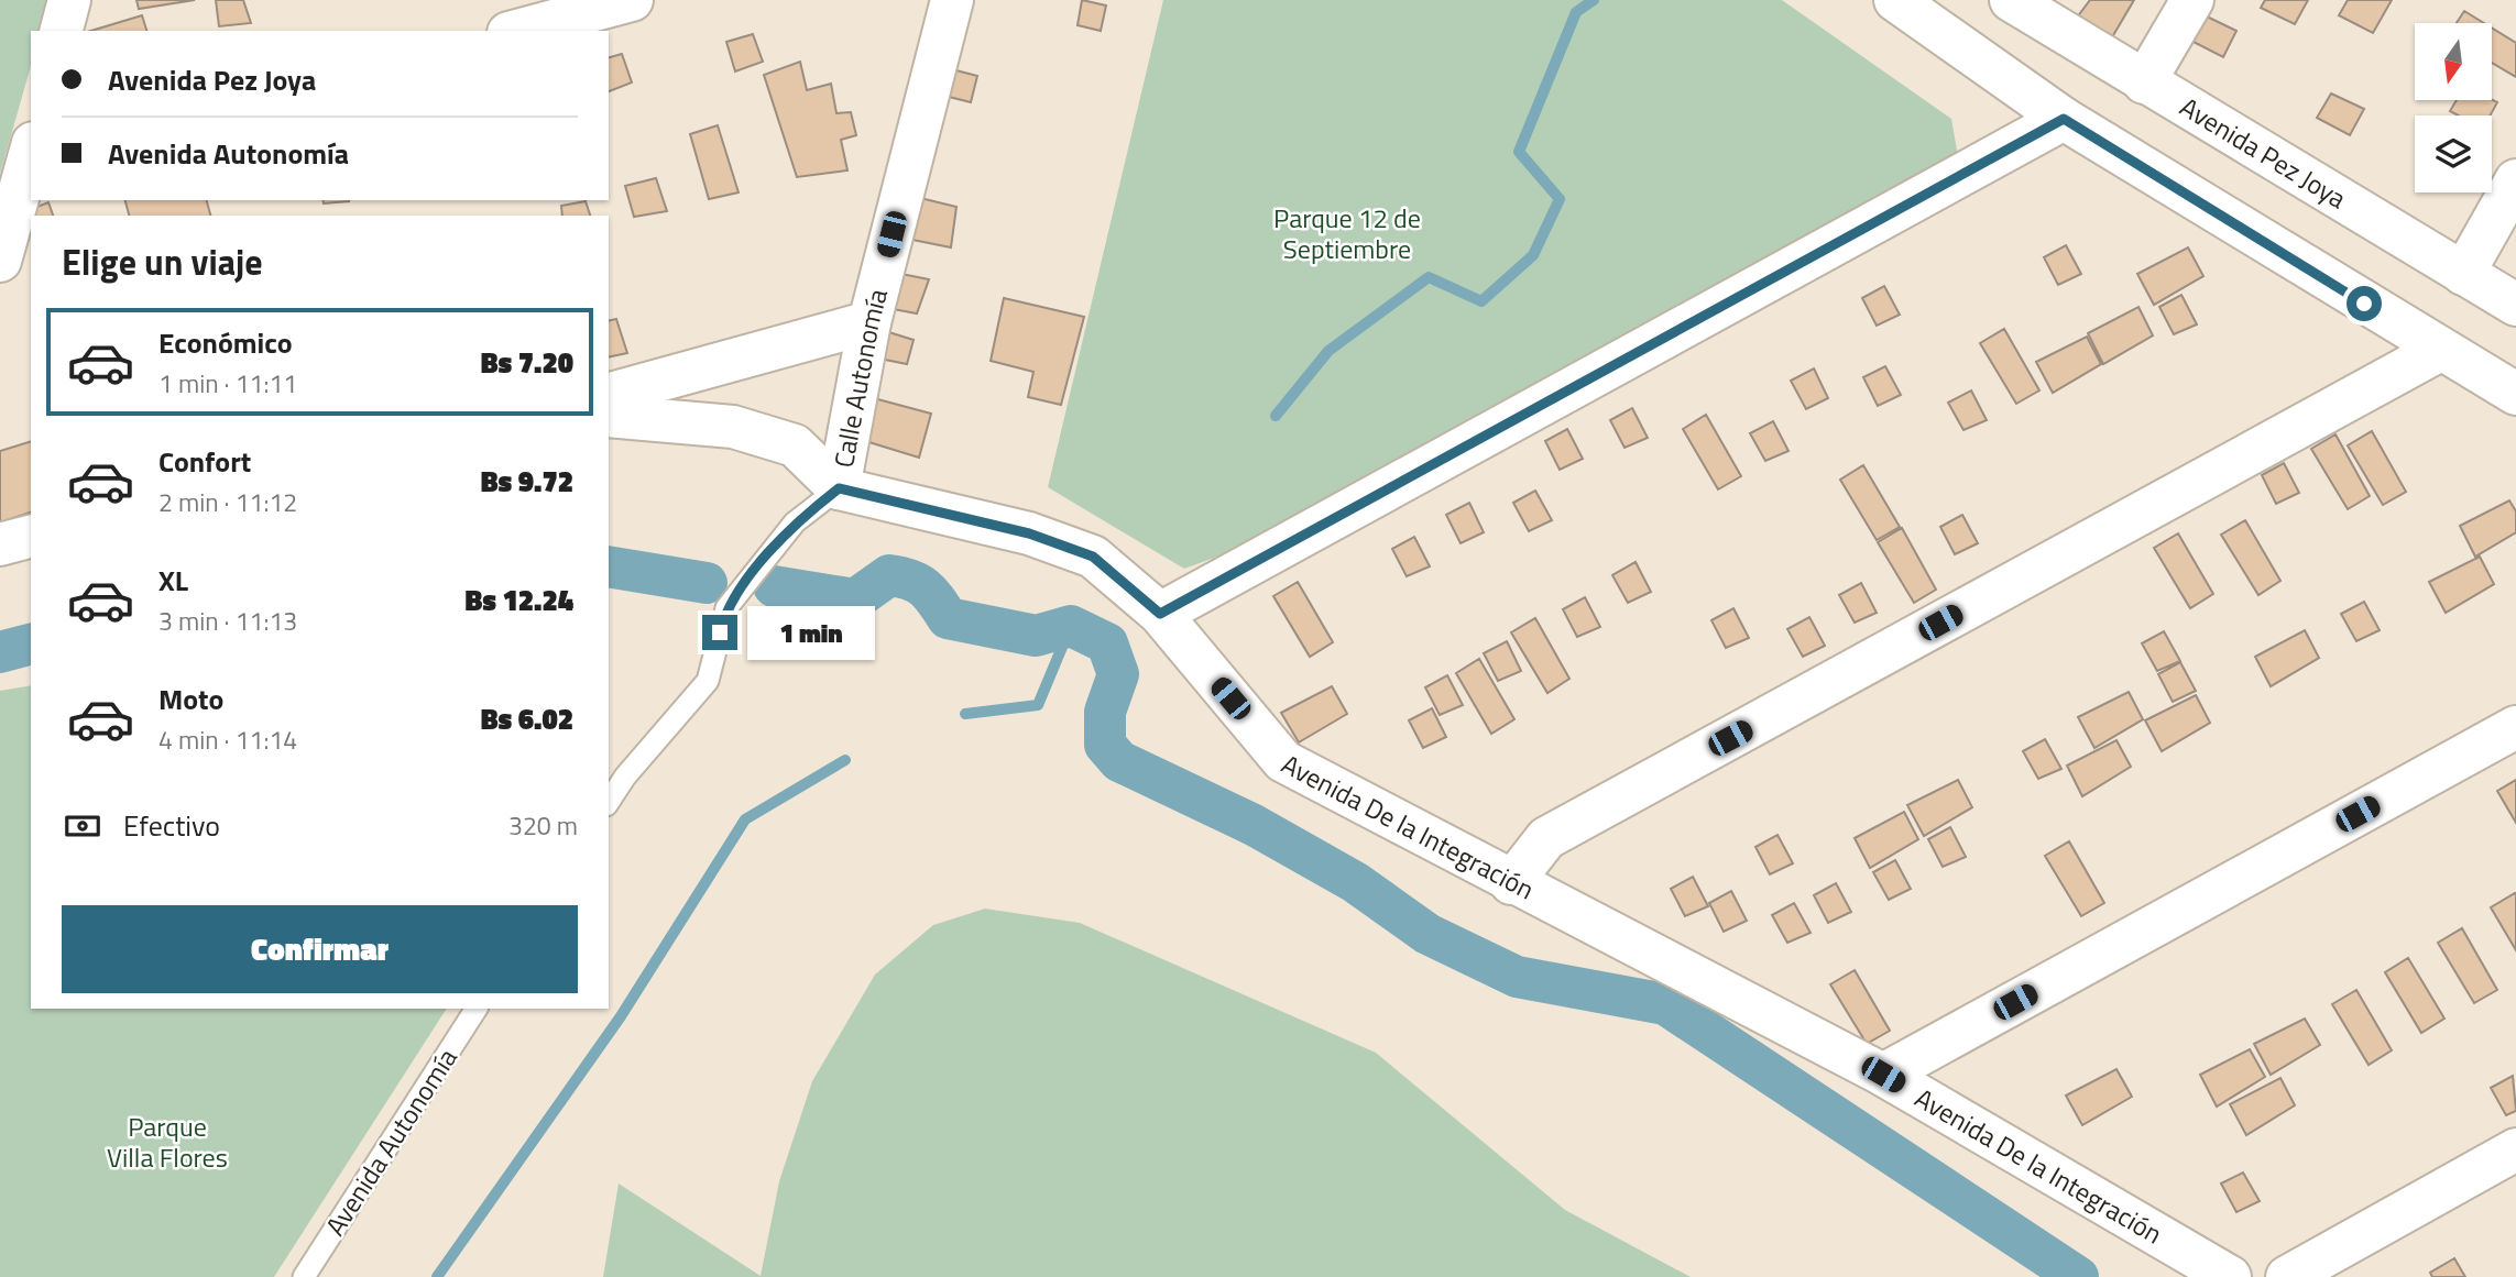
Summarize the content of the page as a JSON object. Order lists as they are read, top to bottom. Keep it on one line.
{"streets":{"street":["Avenida Pez Joya","Calle Autonomía","Avenida De la Integración"],"lane":["Avenida Autonomía"]},"crossings":[["Calle Autonomía","Avenida De la Integración"]],"parks":["Parque 12 de Septiembre","Parque Villa Flores"],"north":"bottom","page":{"banner":["Avenida Pez Joya","Avenida Autonomía"],"heading":"Elige un viaje","list":[{"name":"Económico","note":"1 min · 11:11","value":"Bs 7.20"},{"name":"Confort","note":"2 min · 11:12","value":"Bs 9.72"},{"name":"XL","note":"3 min · 11:13","value":"Bs 12.24"},{"name":"Moto","note":"4 min · 11:14","value":"Bs 6.02"}],"bubble":"1 min","pay":["Efectivo","320 m"],"buttons":"Confirmar"}}
